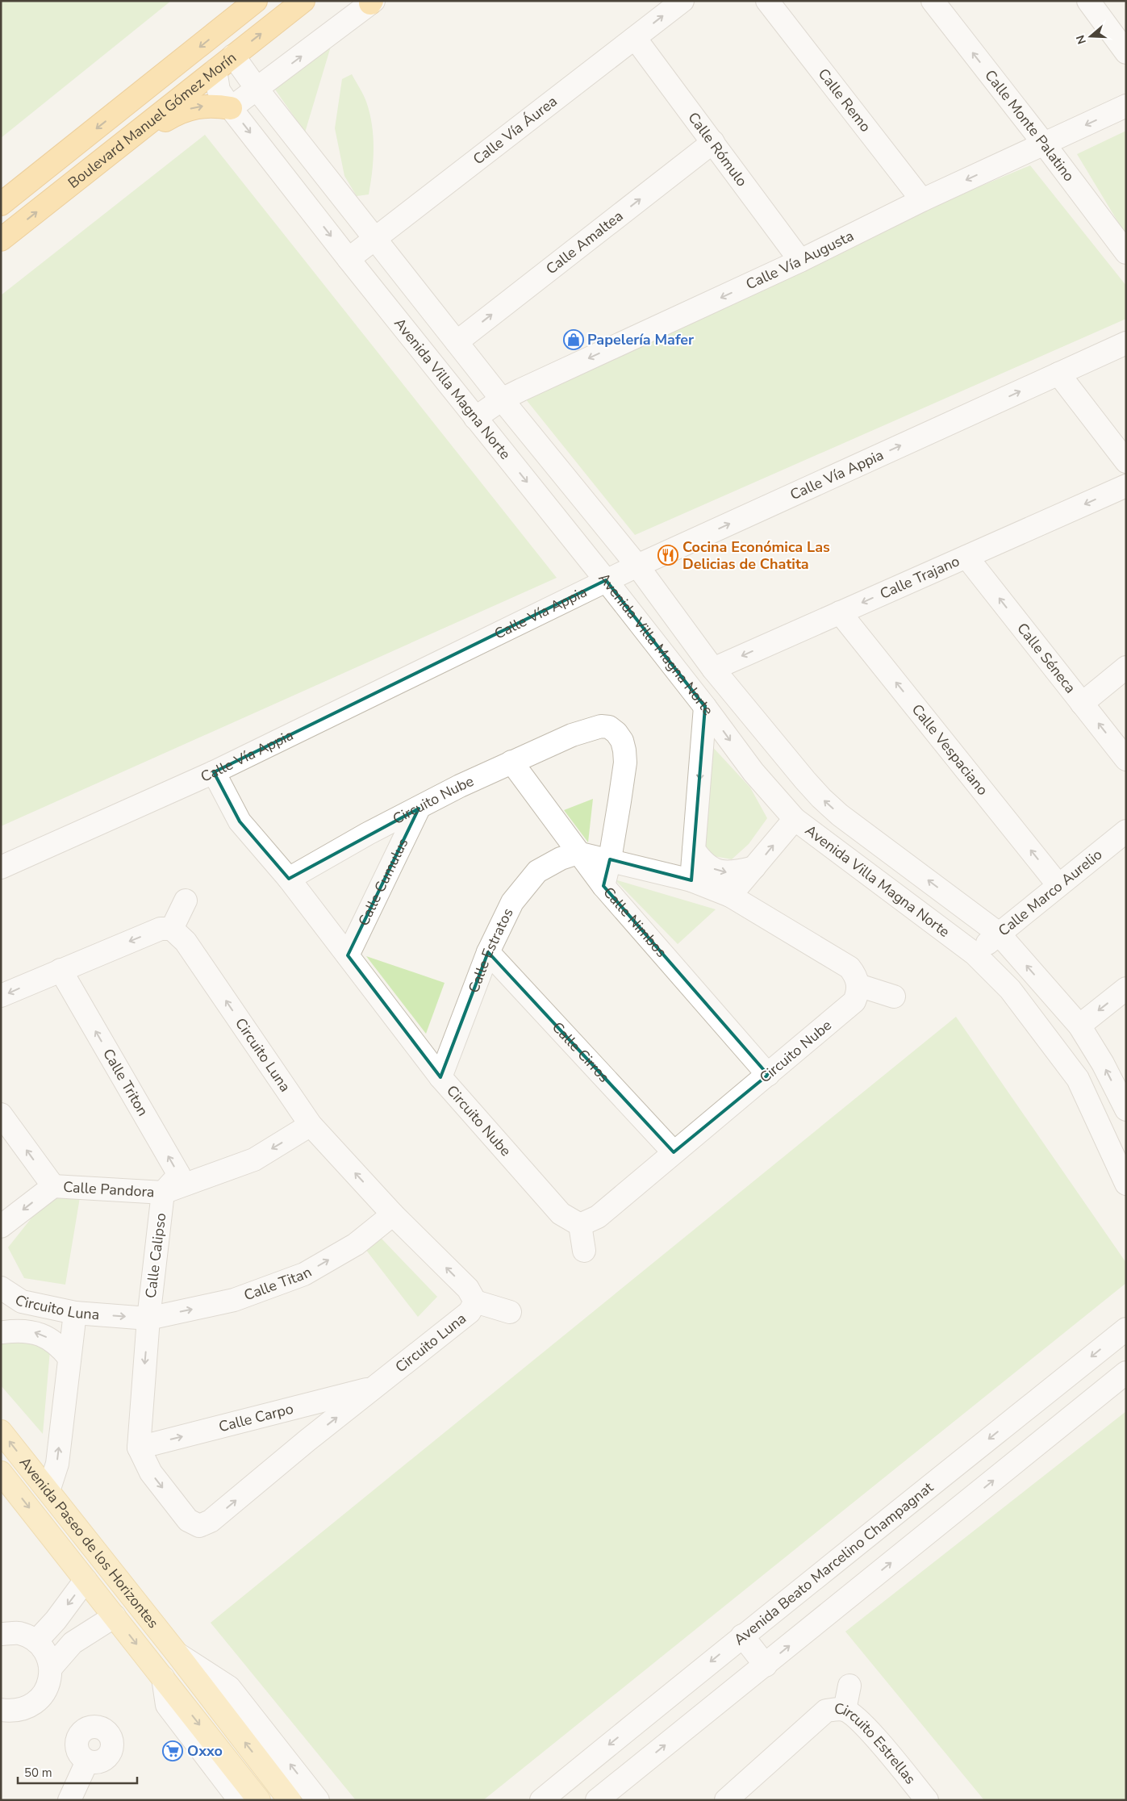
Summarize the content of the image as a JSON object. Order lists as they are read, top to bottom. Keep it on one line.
{"streets":{"highway":["Boulevard Manuel Gómez Morín"],"main road":["Avenida Paseo de los Horizontes"],"street":["Calle Remo","Calle Monte Palatino","Calle Vía Áurea","Calle Rómulo","Calle Amaltea","Calle Vía Augusta","Avenida Villa Magna Norte","Calle Vía Appia","Calle Trajano","Calle Séneca","Calle Vespaciano","Circuito Nube","Calle Cumulus","Calle Marco Aurelio","Calle Nimbos","Calle Estratos","Calle Cirros","Circuito Luna","Calle Triton","Calle Pandora","Calle Calipso","Calle Titan","Calle Carpo","Avenida Beato Marcelino Champagnat","Circuito Estrellas"]},"crossings":[["Calle Remo","Calle Vía Augusta"],["Boulevard Manuel Gómez Morín","Avenida Villa Magna Norte"],["Calle Monte Palatino","Calle Vía Augusta"],["Calle Vía Áurea","Calle Rómulo"],["Calle Vía Áurea","Avenida Villa Magna Norte"],["Calle Rómulo","Calle Amaltea"],["Calle Rómulo","Calle Vía Augusta"],["Calle Vía Augusta","Avenida Villa Magna Norte"],["Avenida Villa Magna Norte","Calle Vía Appia"],["Avenida Villa Magna Norte","Calle Marco Aurelio"],["Calle Trajano","Calle Séneca"],["Calle Trajano","Calle Vespaciano"],["Calle Vespaciano","Calle Marco Aurelio"],["Circuito Nube","Calle Cumulus"],["Circuito Nube","Calle Nimbos"],["Circuito Nube","Calle Estratos"],["Circuito Nube","Calle Cirros"],["Calle Nimbos","Calle Estratos"],["Calle Estratos","Calle Cirros"],["Circuito Luna","Calle Pandora"],["Circuito Luna","Calle Calipso"],["Circuito Luna","Calle Titan"],["Circuito Luna","Calle Carpo"],["Calle Triton","Calle Pandora"],["Calle Triton","Calle Calipso"],["Calle Pandora","Calle Calipso"],["Calle Calipso","Calle Titan"]],"one_way":["Calle Amaltea","Calle Vía Augusta","Calle Vía Appia","Calle Trajano","Calle Séneca","Calle Triton","Calle Titan","Calle Carpo"],"places":{"shop":["Papelería Mafer"],"restaurant":["Cocina Económica Las Delicias de Chatita"],"supermarket":["Oxxo"]},"scale_bar":"50 m","north":"left"}
